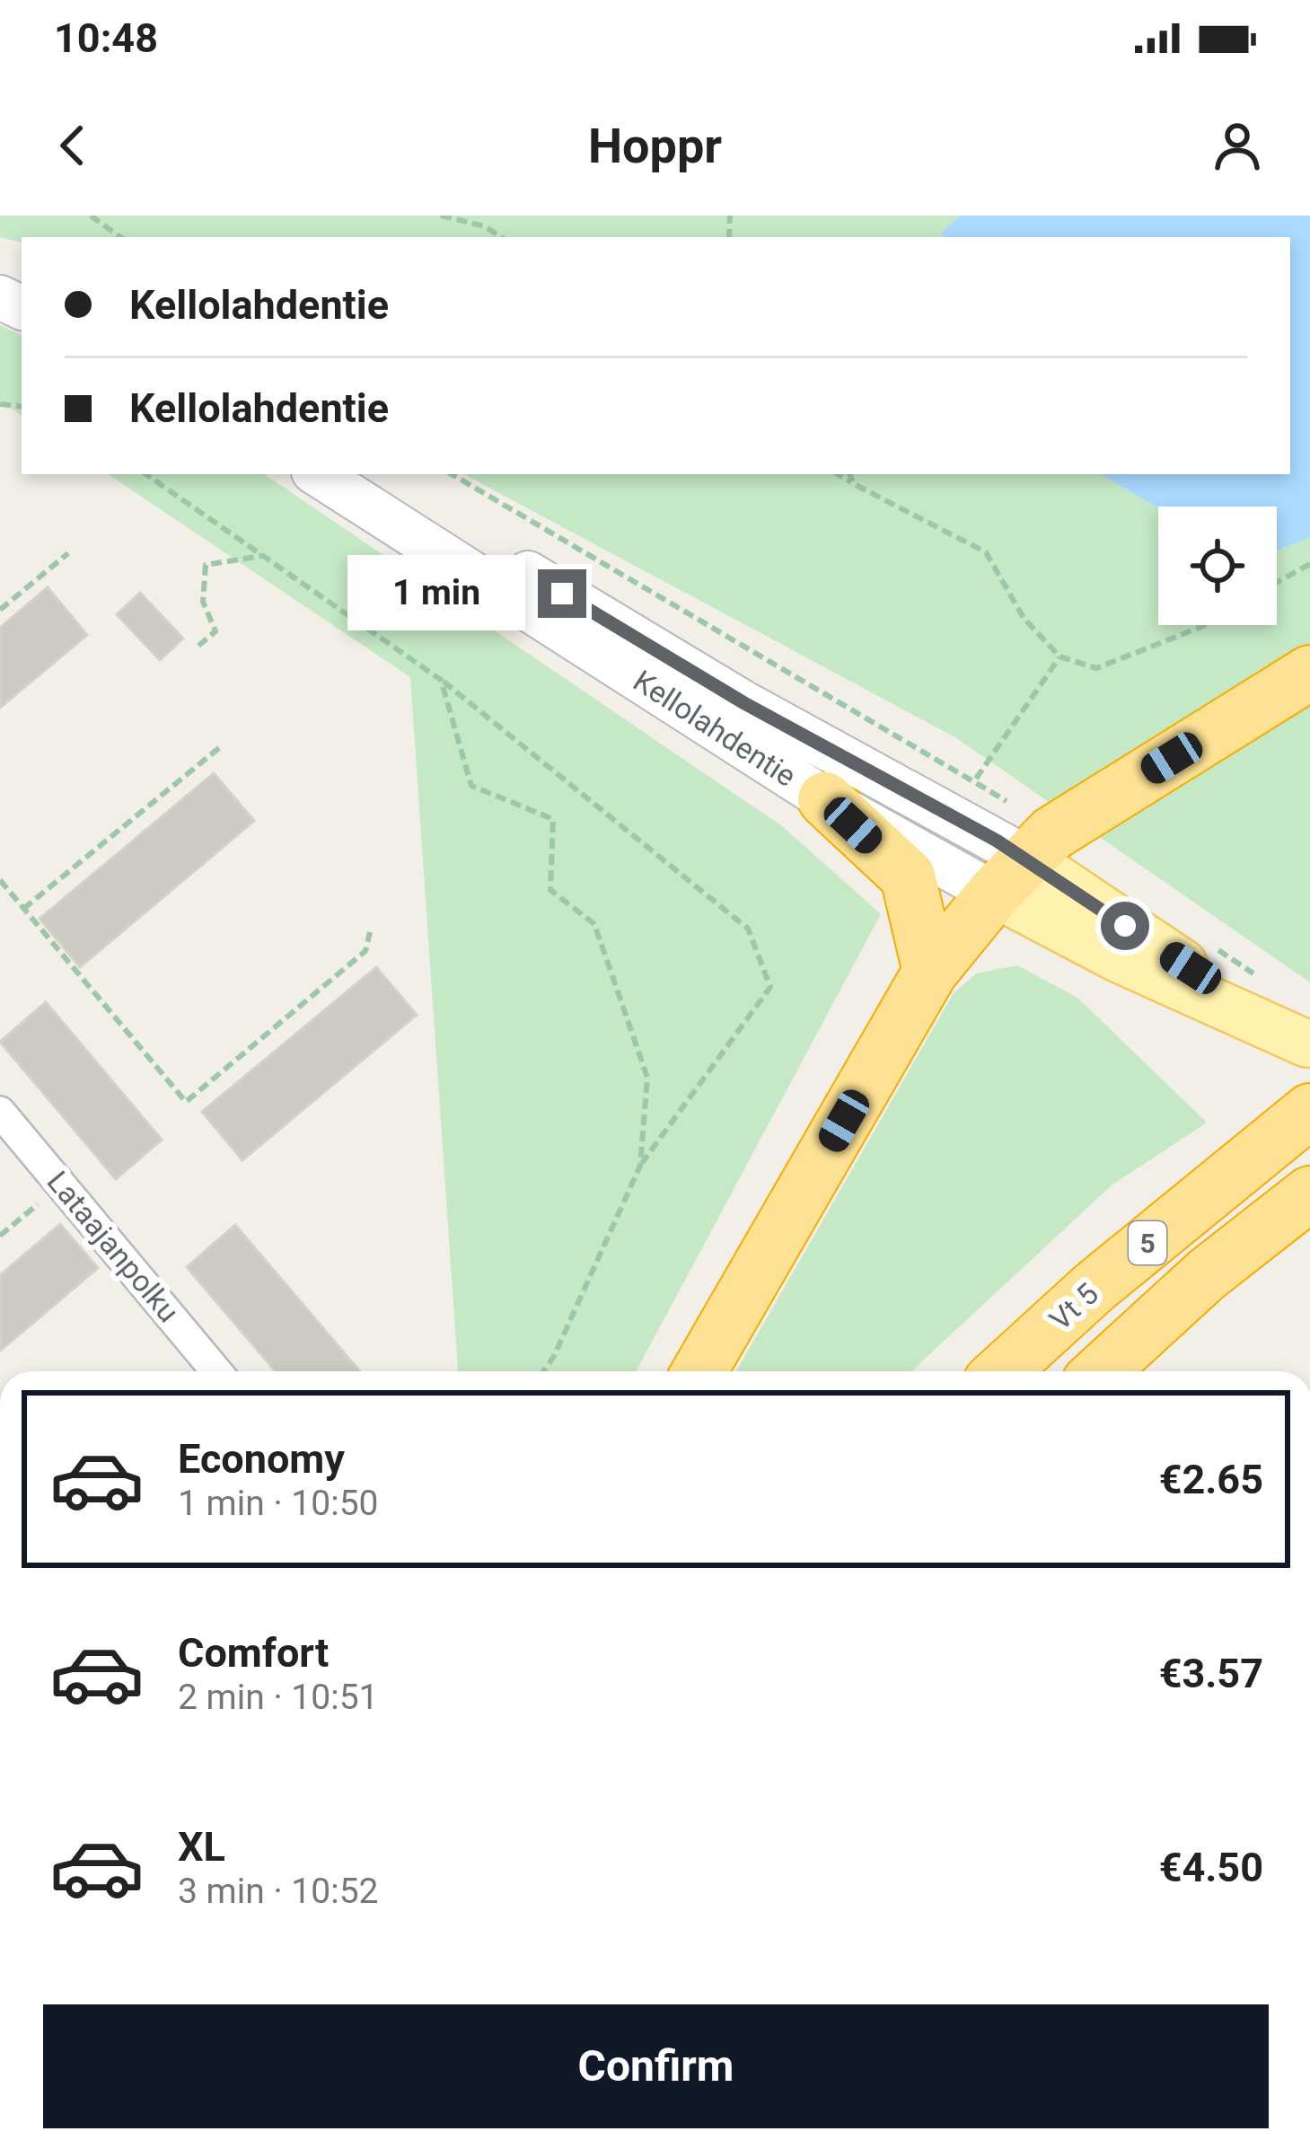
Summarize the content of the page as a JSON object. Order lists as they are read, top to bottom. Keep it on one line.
{"streets":{"highway":["5","Vt 5"],"main road":["Kellolahdentie"],"street":["Lataajanpolku"]},"page":{"status":"10:48","header":"Hoppr","banner":["Kellolahdentie","Kellolahdentie"],"bubble":"1 min","list":[{"name":"Economy","note":"1 min · 10:50","value":"€2.65"},{"name":"Comfort","note":"2 min · 10:51","value":"€3.57"},{"name":"XL","note":"3 min · 10:52","value":"€4.50"}],"buttons":"Confirm"}}
